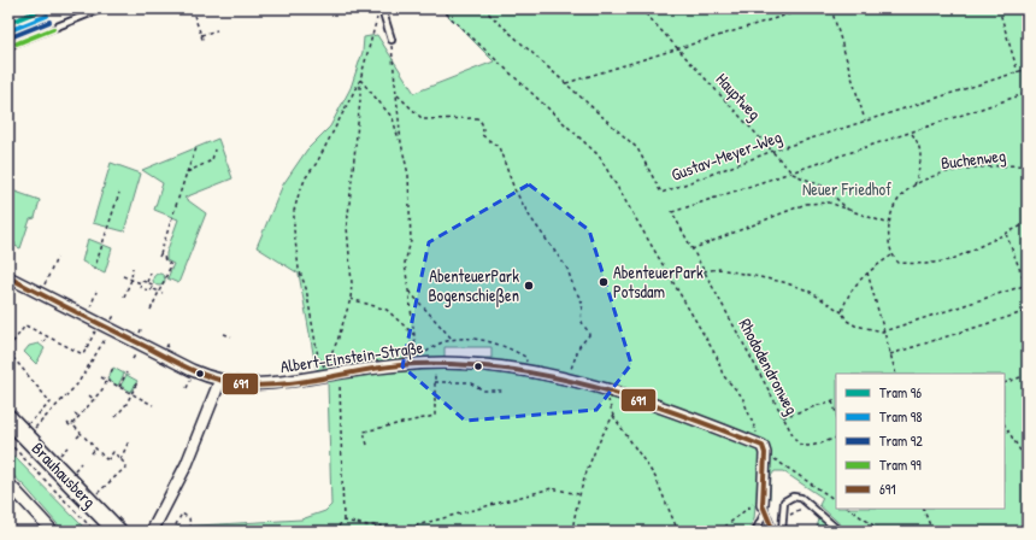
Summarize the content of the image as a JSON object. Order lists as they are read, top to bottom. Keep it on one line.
{"streets":{"main road":["Brauhausberg"],"street":["Albert-Einstein-Straße"],"path":["Hauptweg","Gustav-Meyer-Weg","Buchenweg","Rhododendronweg"]},"crossings":[["Hauptweg","Gustav-Meyer-Weg"],["Hauptweg","Buchenweg"],["Hauptweg","Rhododendronweg"]],"parks":["Neuer Friedhof"],"places":["AbenteuerPark Potsdam","AbenteuerPark Bogenschießen"],"lines":["tram line 96","tram line 98","tram line 92","tram line 99","transit line 691"],"legend":["Tram 96","Tram 98","Tram 92","Tram 99","691"]}
